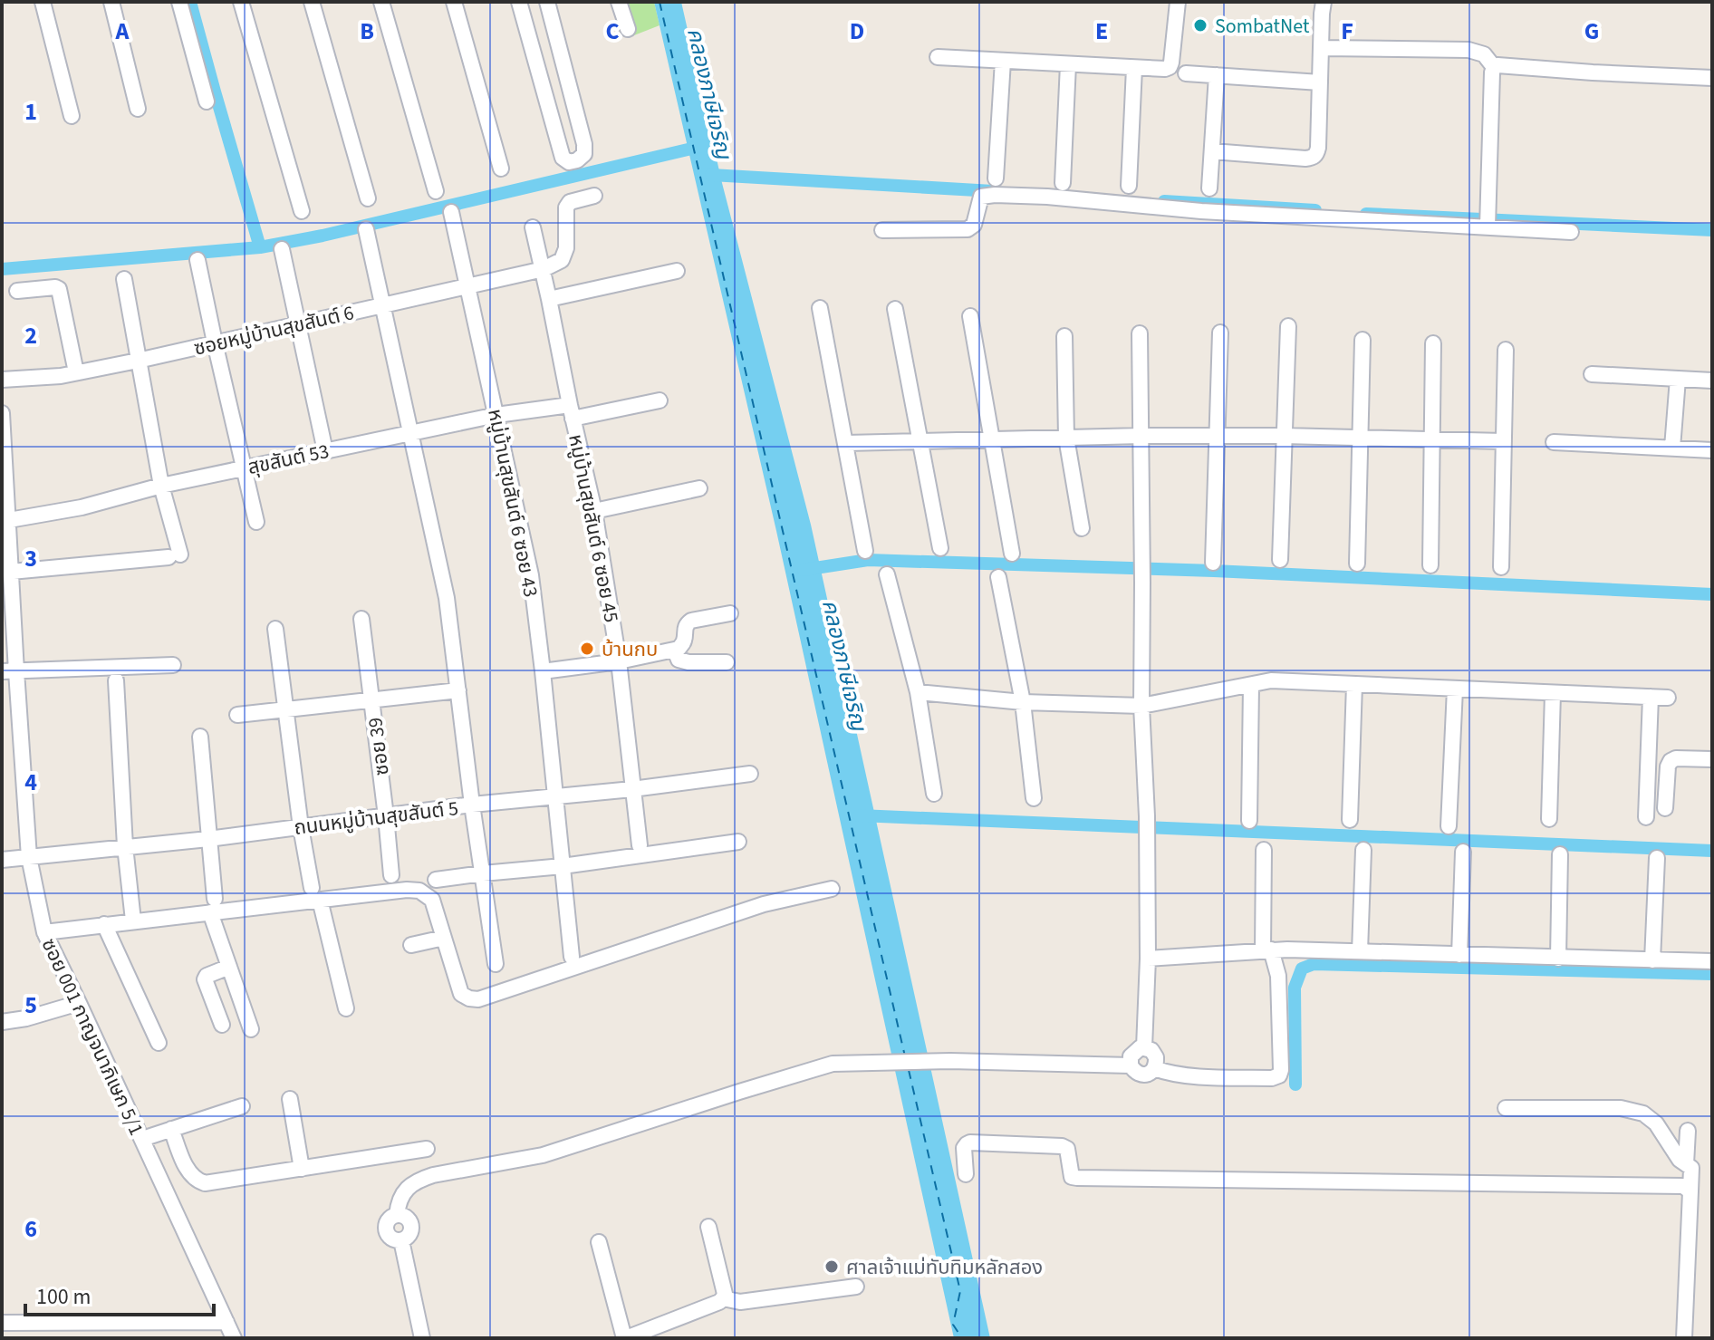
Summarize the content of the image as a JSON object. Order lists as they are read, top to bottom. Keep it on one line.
{"streets":{"street":["ซอยหมู่บ้านสุขสันต์ 6","สุขสันต์ 53","หมู่บ้านสุขสันต์ 6 ซอย 43","หมู่บ้านสุขสันต์ 6 ซอย 45","ซอย 39","ถนนหมู่บ้านสุขสันต์ 5","ซอย 001 กาญจนาภิเษก 5/1"]},"crossings":[["ซอยหมู่บ้านสุขสันต์ 6","หมู่บ้านสุขสันต์ 6 ซอย 43"],["ซอยหมู่บ้านสุขสันต์ 6","หมู่บ้านสุขสันต์ 6 ซอย 45"],["สุขสันต์ 53","หมู่บ้านสุขสันต์ 6 ซอย 43"],["สุขสันต์ 53","หมู่บ้านสุขสันต์ 6 ซอย 45"],["สุขสันต์ 53","ซอย 001 กาญจนาภิเษก 5/1"],["หมู่บ้านสุขสันต์ 6 ซอย 43","ถนนหมู่บ้านสุขสันต์ 5"],["หมู่บ้านสุขสันต์ 6 ซอย 45","ถนนหมู่บ้านสุขสันต์ 5"],["ซอย 39","ถนนหมู่บ้านสุขสันต์ 5"],["ถนนหมู่บ้านสุขสันต์ 5","ซอย 001 กาญจนาภิเษก 5/1"]],"water":["คลองภาษีเจริญ"],"places":["SombatNet","บ้านกบ","ศาลเจ้าแม่ทับทิมหลักสอง"],"scale_bar":"100 m","grid":{"columns":["A","B","C","D","E","F","G"],"rows":["1","2","3","4","5","6"]}}
